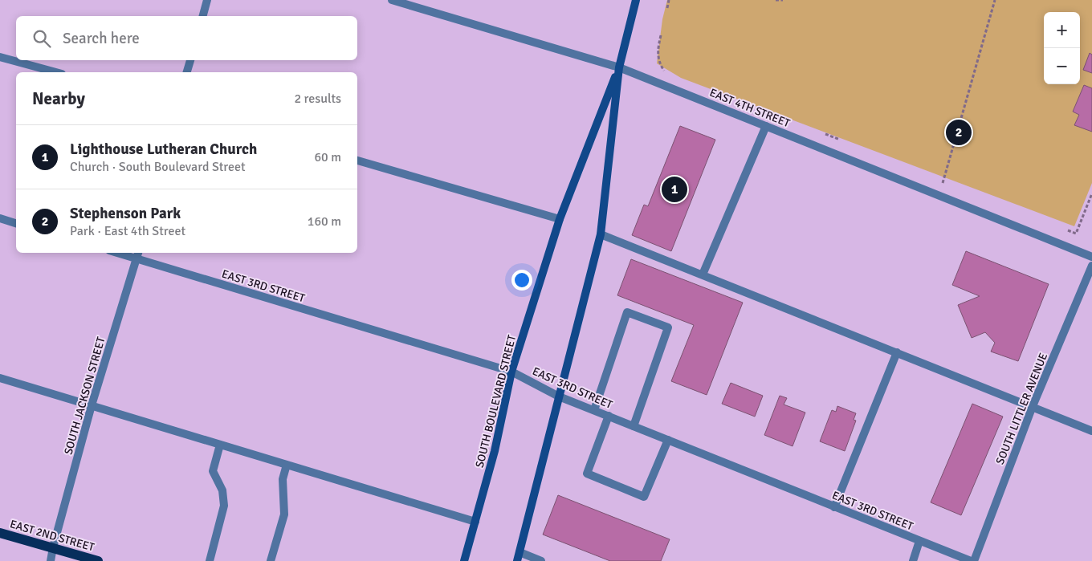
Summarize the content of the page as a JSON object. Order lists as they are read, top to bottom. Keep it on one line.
{"streets":{"main road":["SOUTH BOULEVARD STREET","EAST 2ND STREET"],"street":["EAST 4TH STREET","EAST 3RD STREET","SOUTH JACKSON STREET","SOUTH LITTLER AVENUE"]},"crossings":[["EAST 4TH STREET","SOUTH BOULEVARD STREET"],["EAST 3RD STREET","SOUTH JACKSON STREET"],["EAST 3RD STREET","SOUTH BOULEVARD STREET"],["SOUTH JACKSON STREET","EAST 2ND STREET"]],"page":{"map_buttons":["+","−"],"search":"Search here","heading":["Nearby","2 results"],"pins":["2","1"],"list":[{"mark":"1","name":"Lighthouse Lutheran Church","note":"Church · South Boulevard Street","value":"60 m"},{"mark":"2","name":"Stephenson Park","note":"Park · East 4th Street","value":"160 m"}]}}
